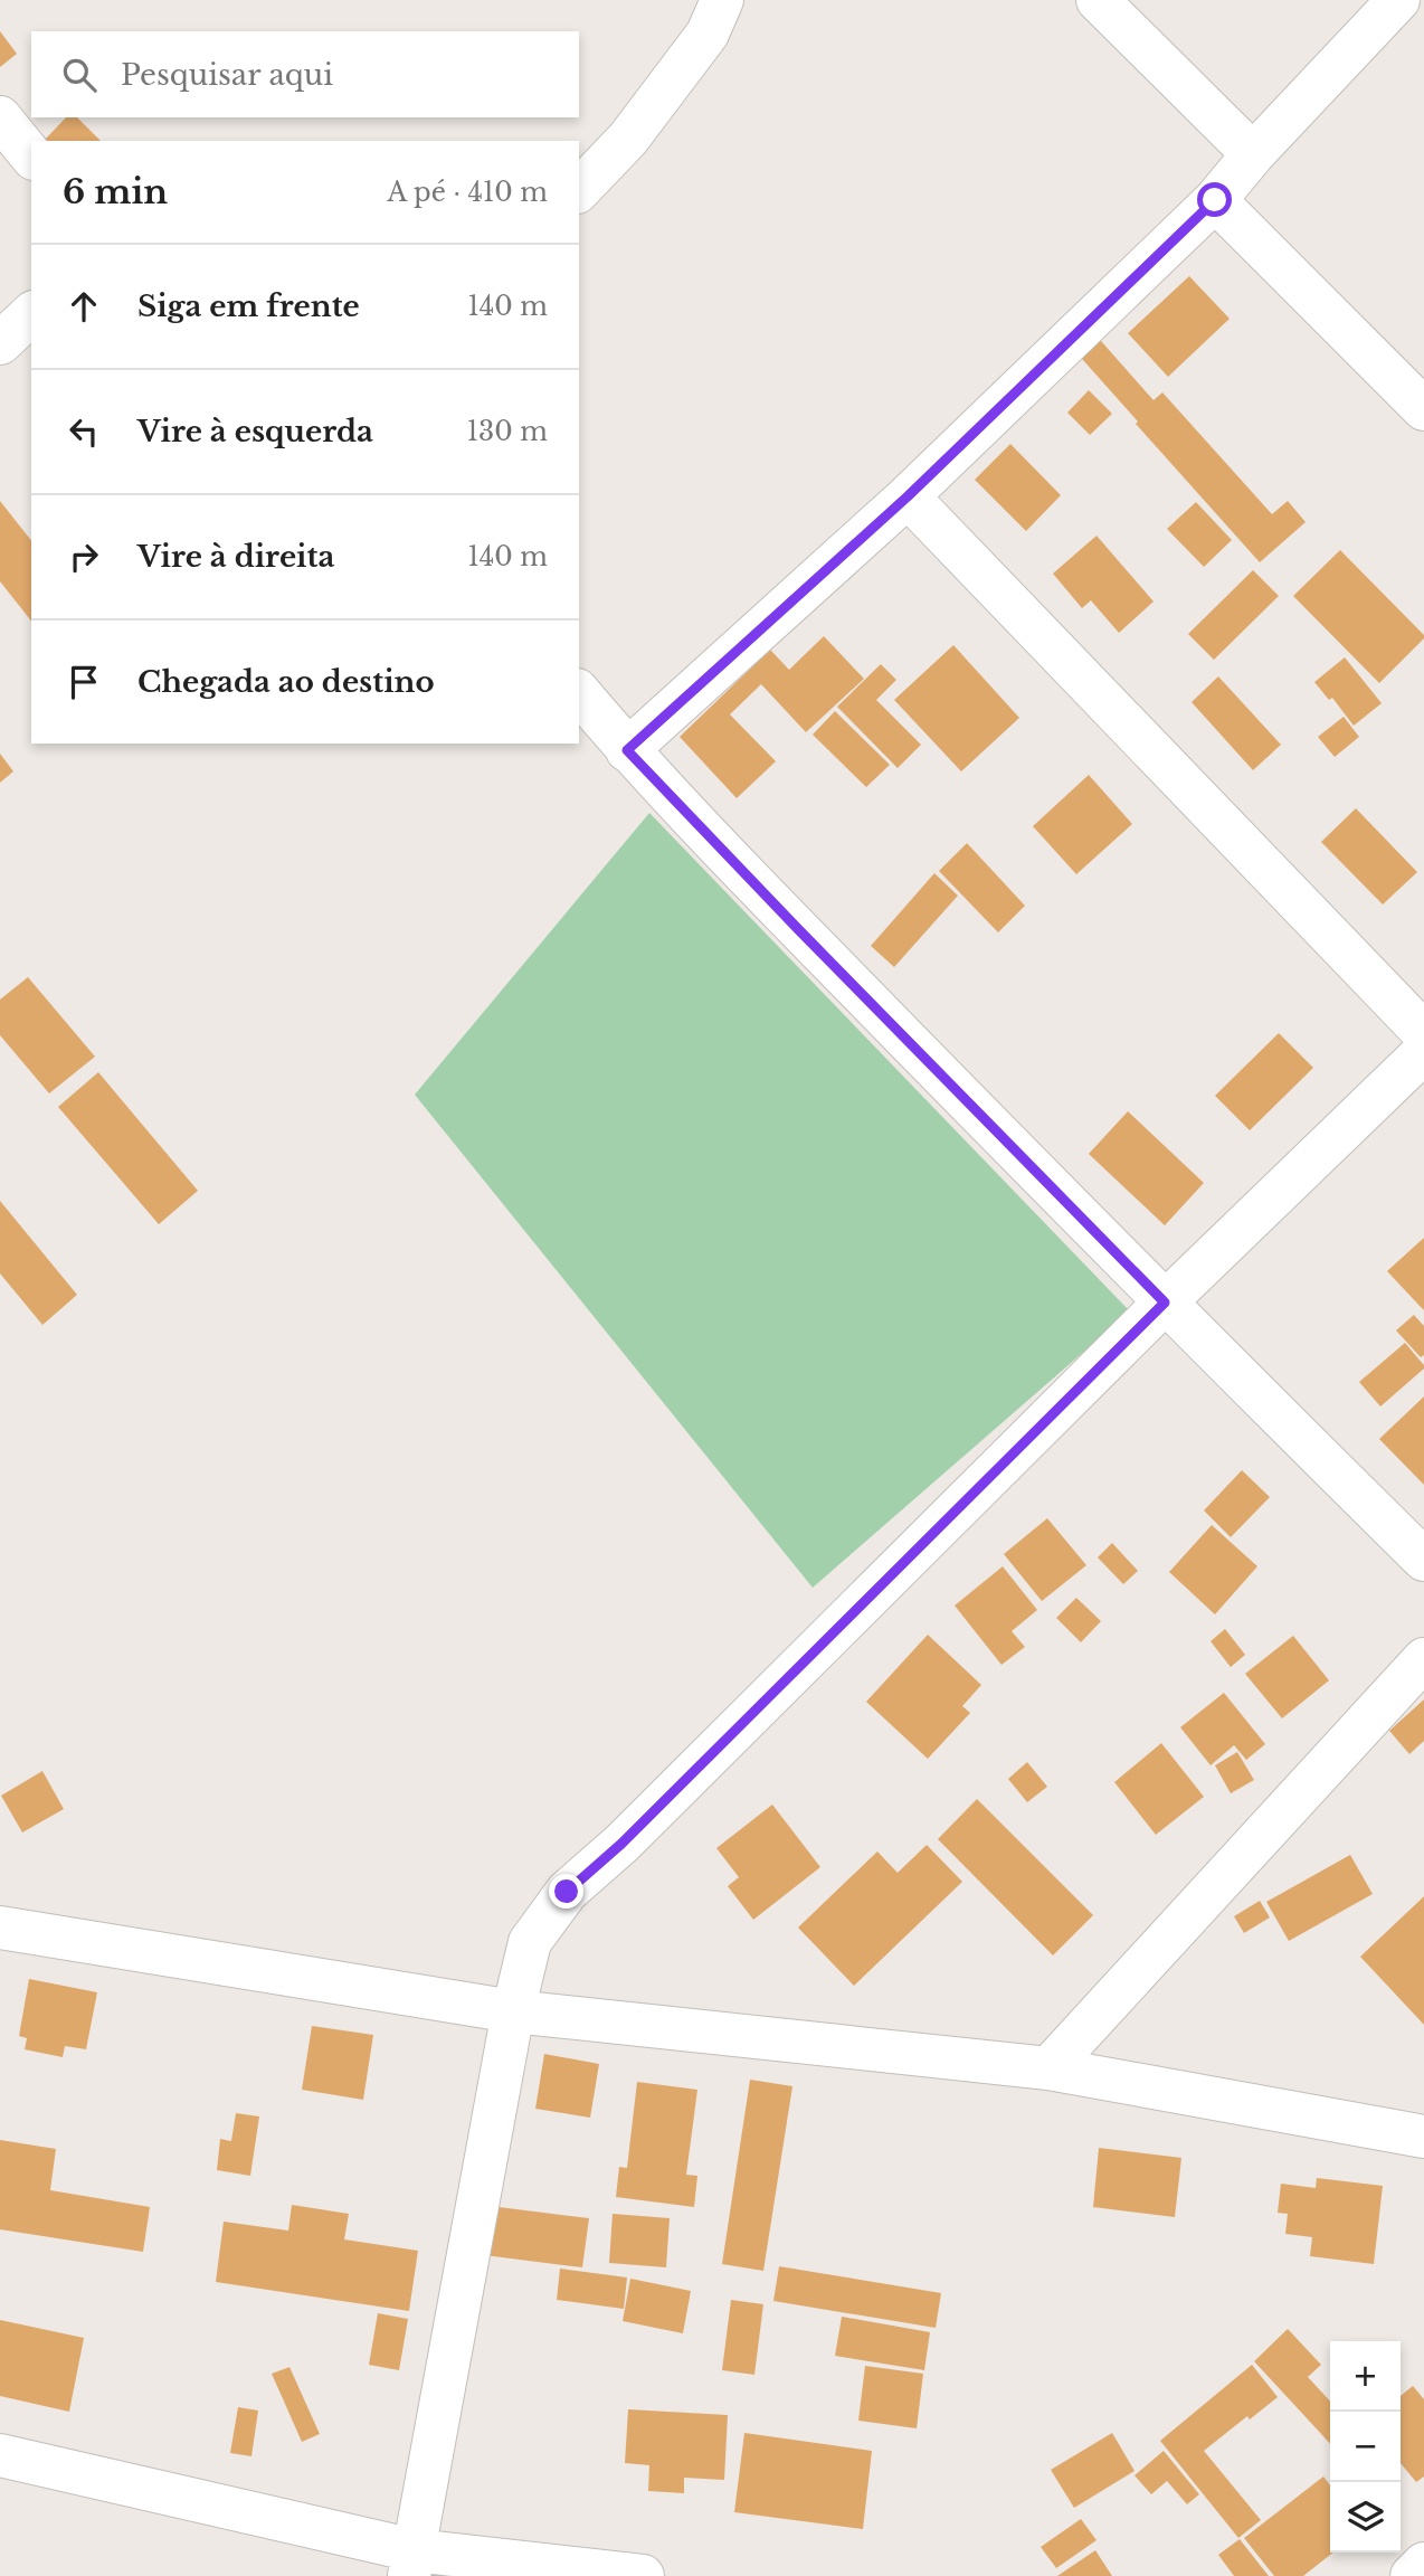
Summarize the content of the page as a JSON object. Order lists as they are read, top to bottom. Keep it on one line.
{"page":{"search":"Pesquisar aqui","heading":["6 min","A pé · 410 m"],"list":[["Siga em frente","140 m"],["Vire à esquerda","130 m"],["Vire à direita","140 m"],"Chegada ao destino"],"map_buttons":["+","−"]}}
